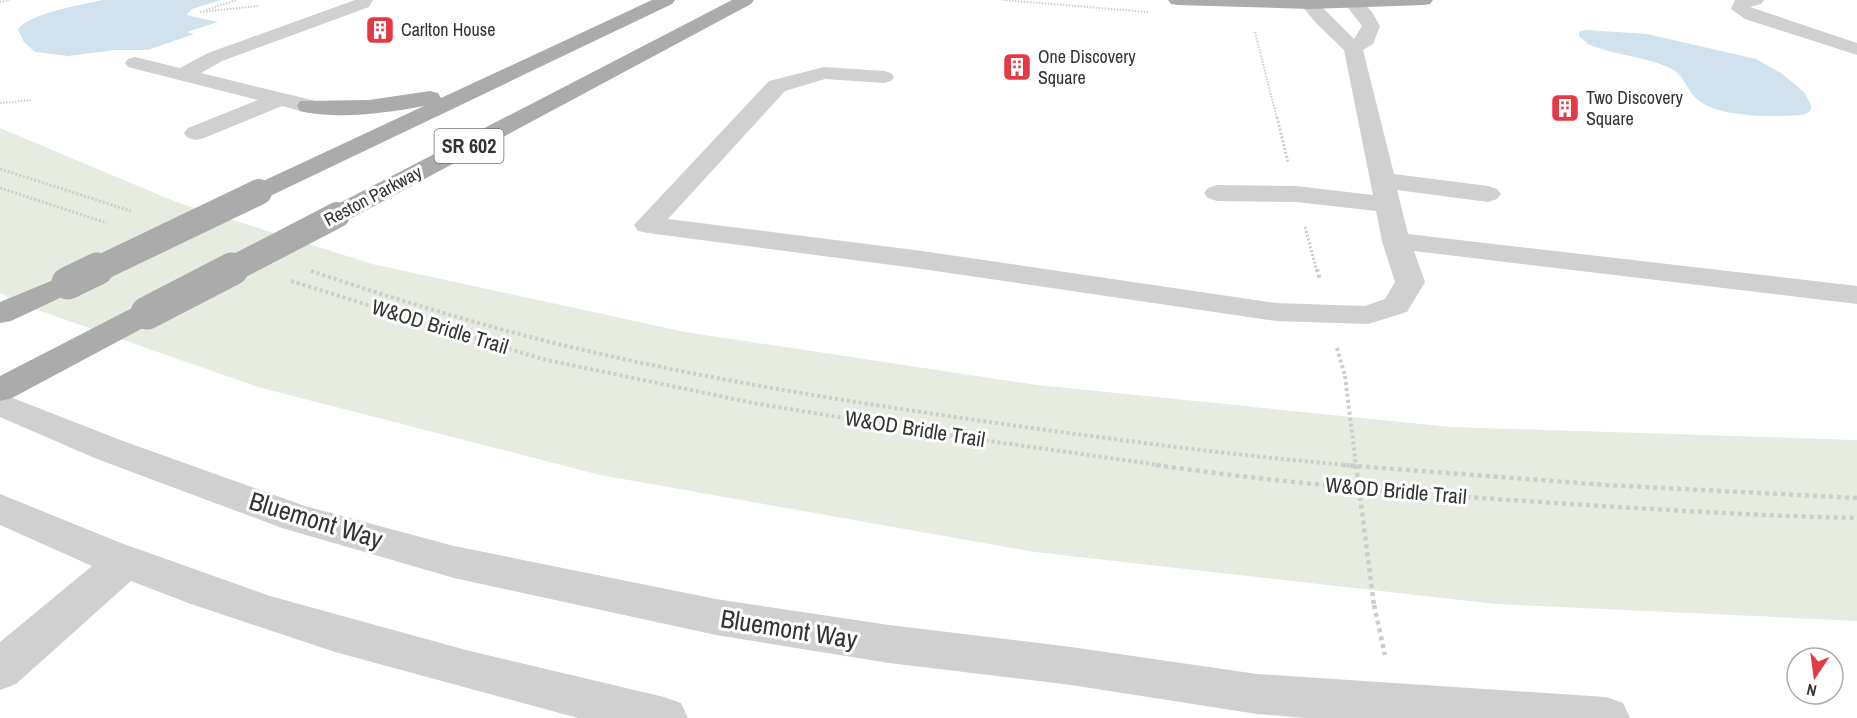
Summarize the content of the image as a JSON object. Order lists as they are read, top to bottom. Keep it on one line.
{"streets":{"main road":["SR 602","Reston Parkway"],"street":["Bluemont Way"],"path":["W&OD Bridle Trail"]},"places":{"building":["Carlton House","One Discovery Square","Two Discovery Square"]},"north":"bottom"}
